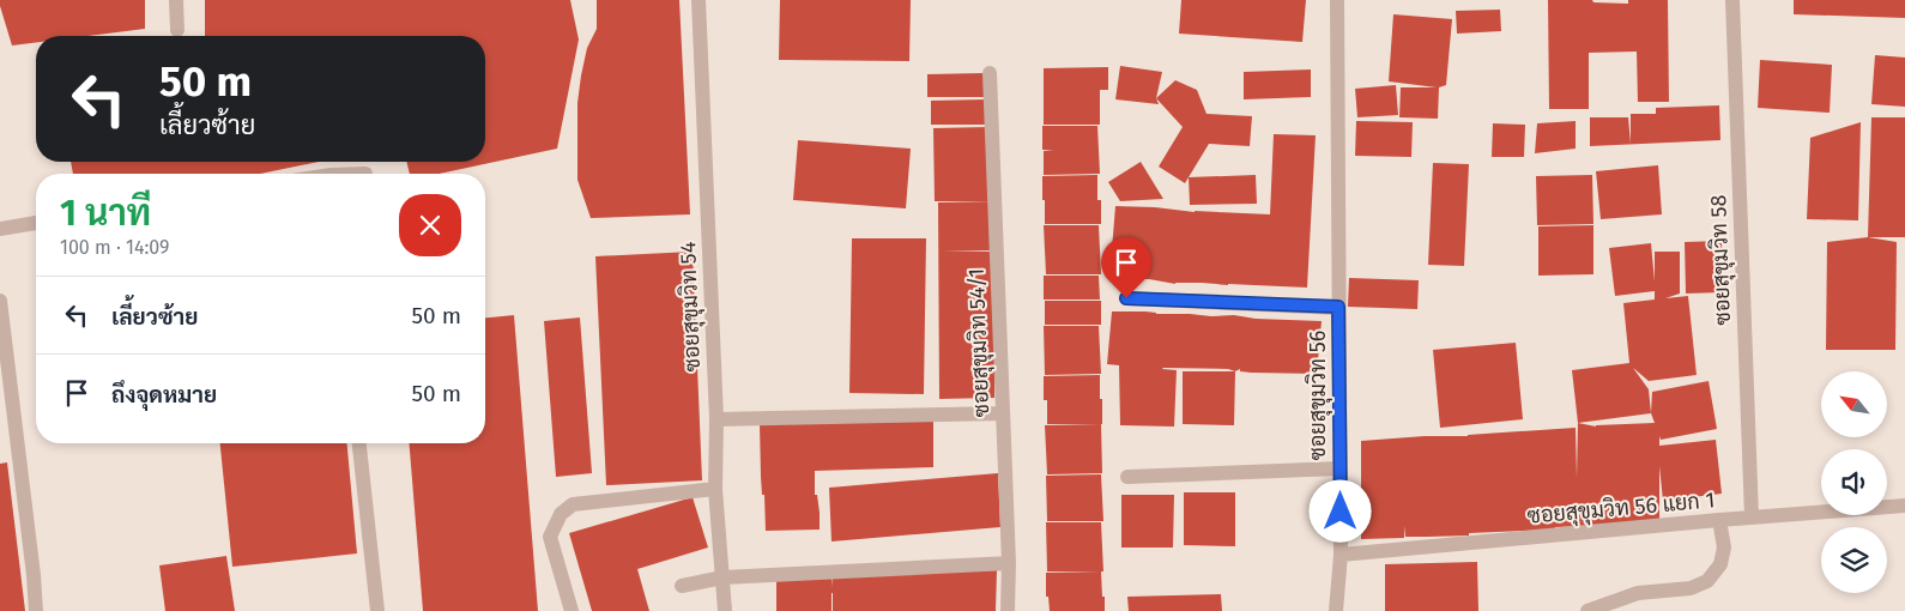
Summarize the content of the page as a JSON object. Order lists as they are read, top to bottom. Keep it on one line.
{"streets":{"street":["ซอยสุขุมวิท 58","ซอยสุขุมวิท 54","ซอยสุขุมวิท 54/1","ซอยสุขุมวิท 56","ซอยสุขุมวิท 56 แยก 1"]},"crossings":[["ซอยสุขุมวิท 58","ซอยสุขุมวิท 56 แยก 1"],["ซอยสุขุมวิท 56","ซอยสุขุมวิท 56 แยก 1"]],"north":"top left","page":{"turn":["50 m","เลี้ยวซ้าย"],"heading":["1 นาที","100 m · 14:09"],"list":[{"name":"เลี้ยวซ้าย","value":"50 m"},{"name":"ถึงจุดหมาย","value":"50 m"}]}}
